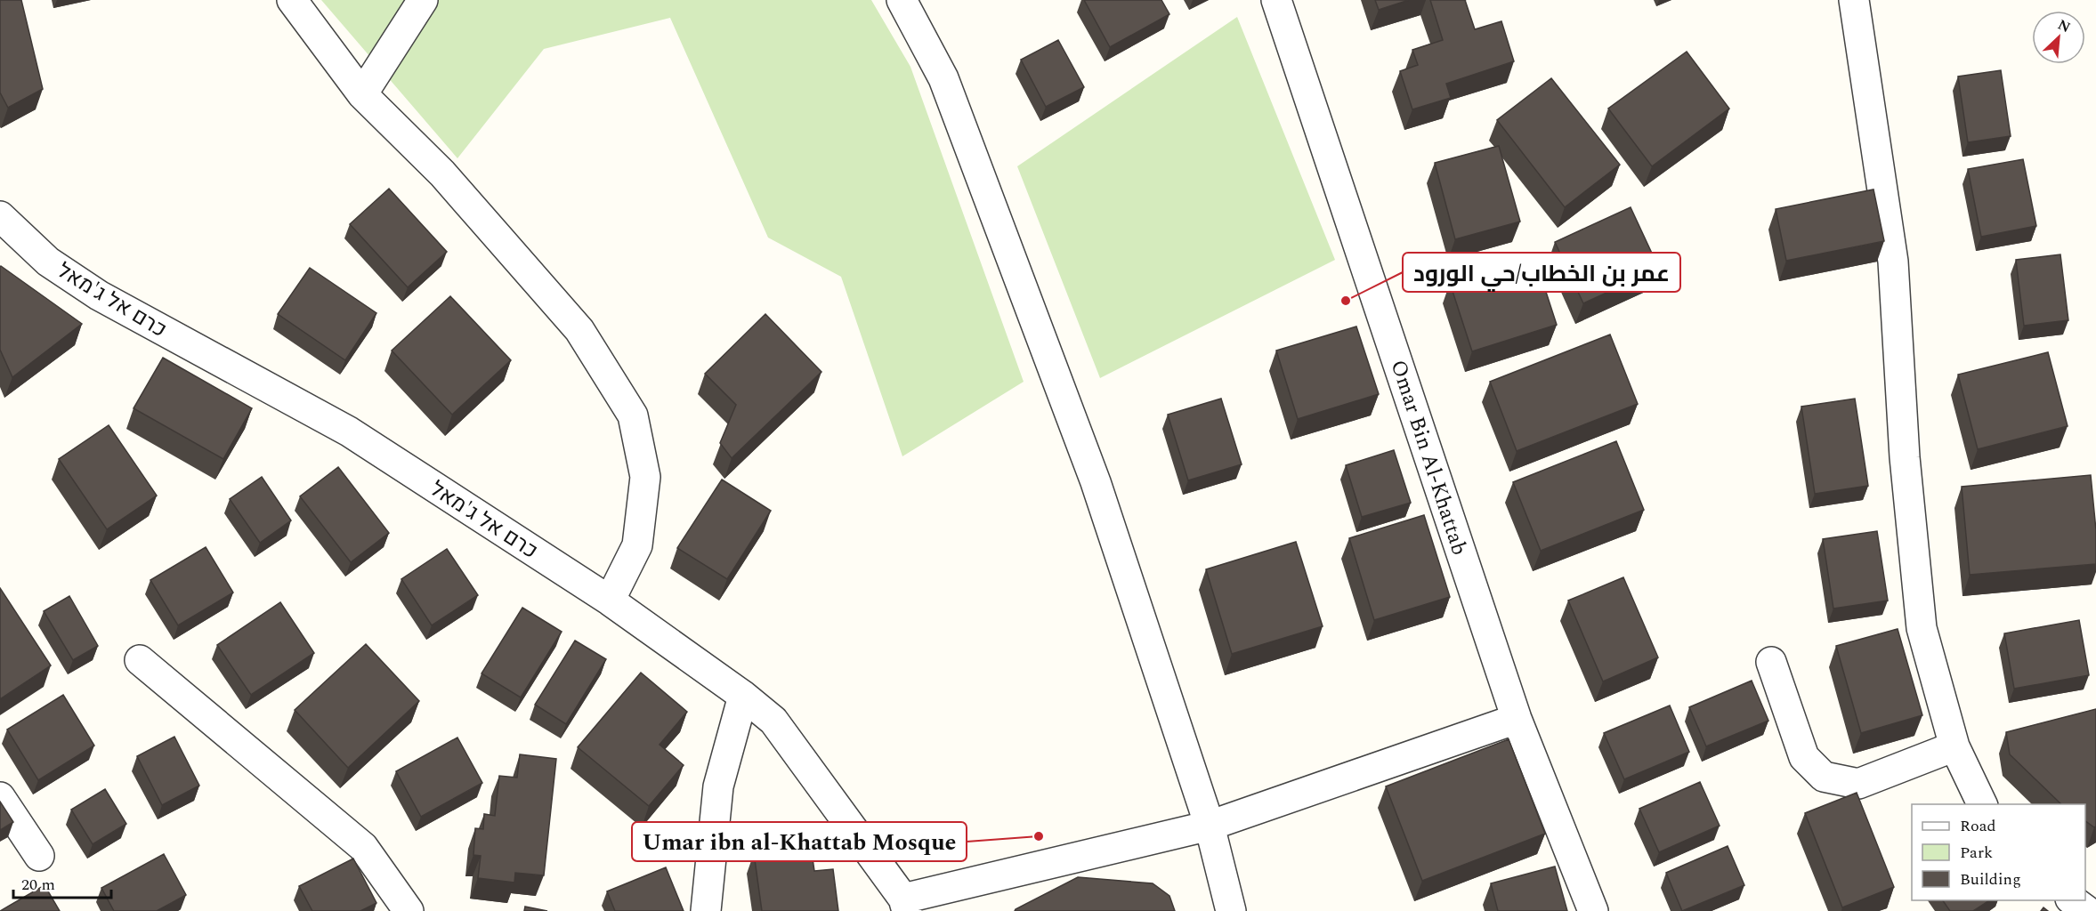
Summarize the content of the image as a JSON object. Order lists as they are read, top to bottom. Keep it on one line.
{"streets":{"street":["כרם אל ג'מאל","Omar Bin Al-Khattab"]},"places":["عمر بن الخطاب/حي الورود","Umar ibn al-Khattab Mosque"],"legend":["Road","Park","Building"],"scale_bar":"20 m","north":"top right"}
